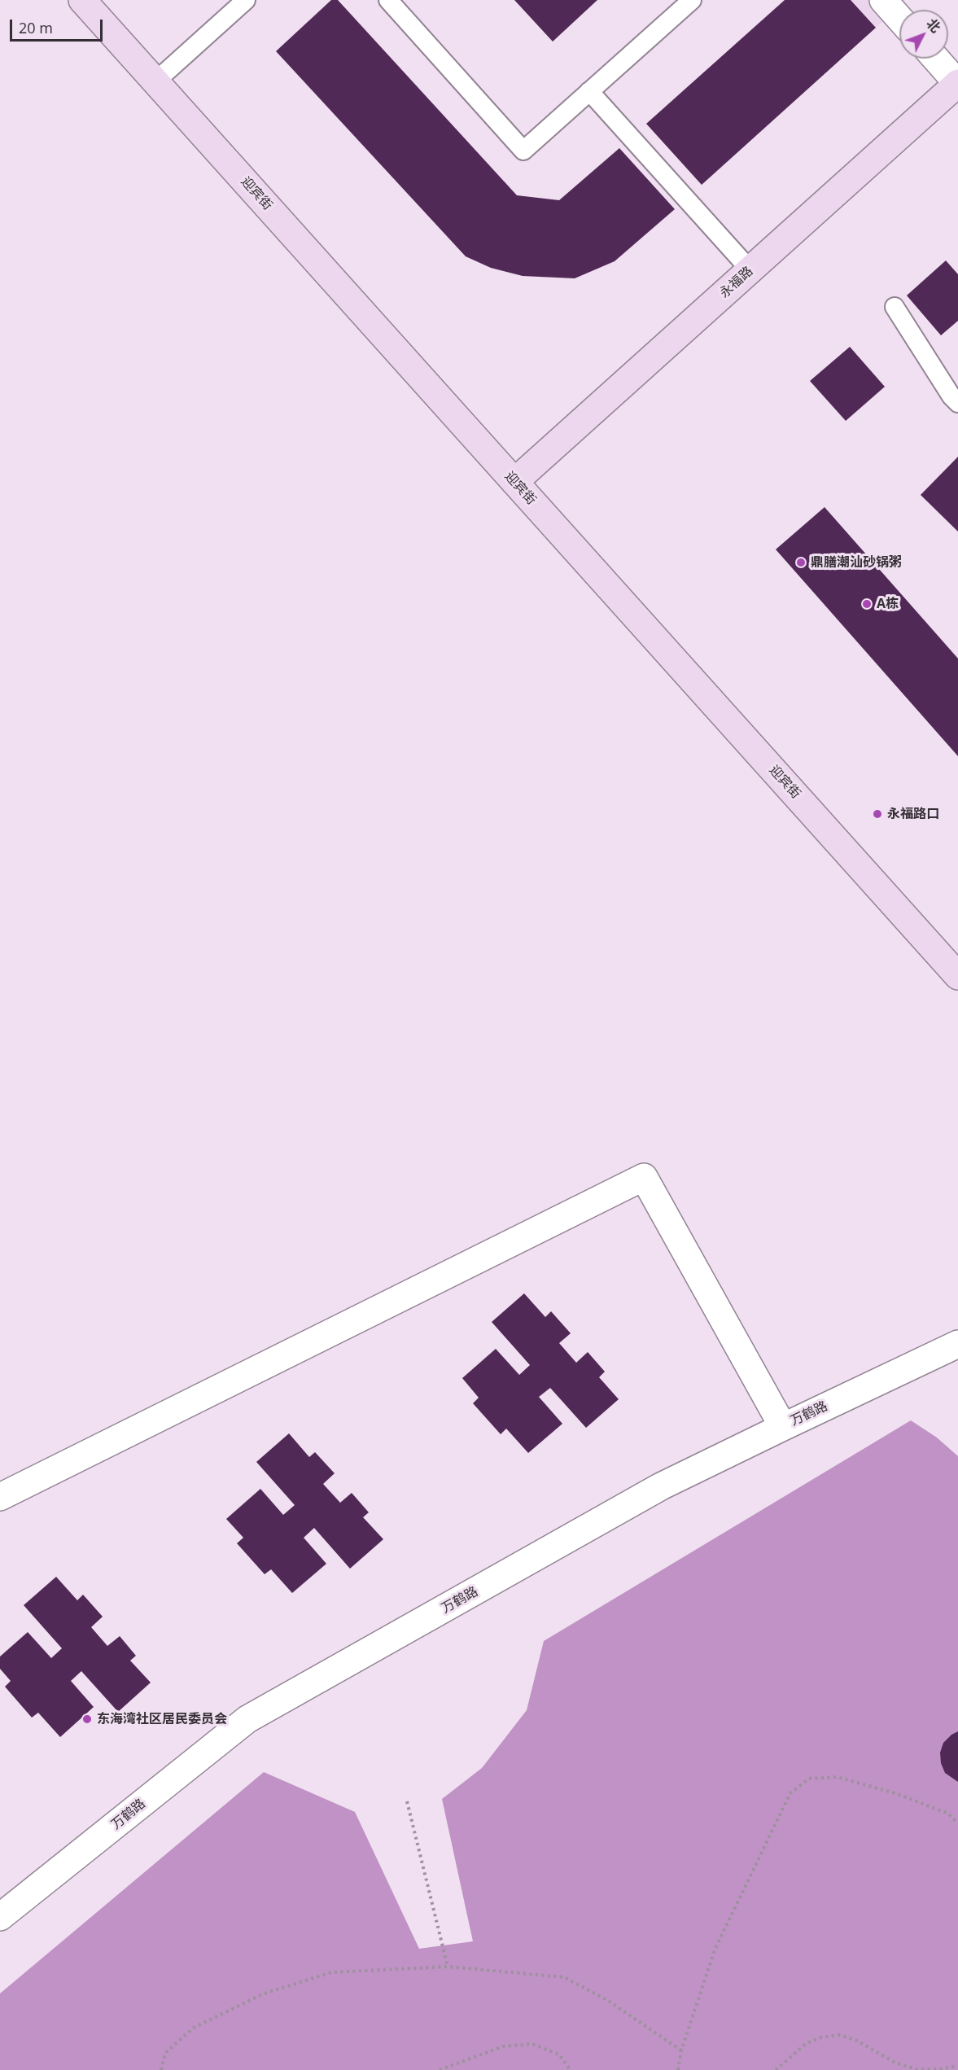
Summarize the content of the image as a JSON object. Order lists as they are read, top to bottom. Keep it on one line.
{"streets":{"main road":["迎宾街","永福路"],"street":["万鹤路"]},"crossings":[["迎宾街","永福路"]],"places":["鼎膳潮汕砂锅粥","A栋","永福路口","东海湾社区居民委员会"],"scale_bar":"20 m","north":"top right"}
